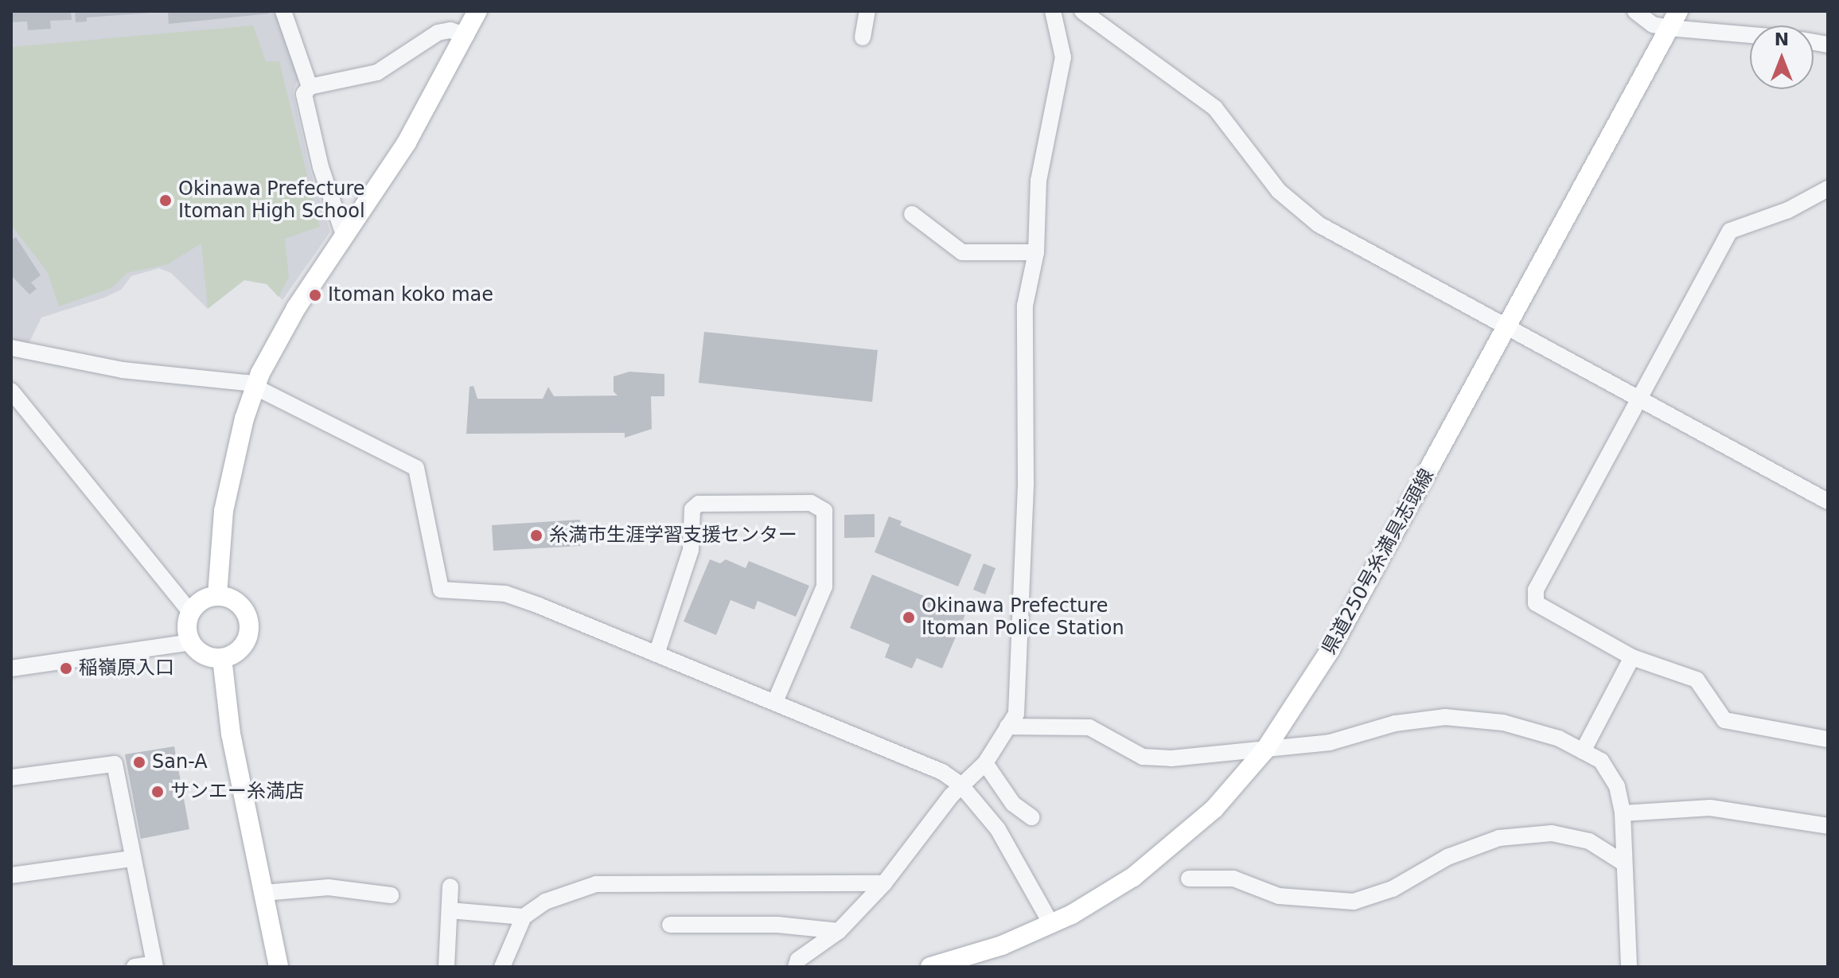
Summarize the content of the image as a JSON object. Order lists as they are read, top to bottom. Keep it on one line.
{"streets":{"main road":["県道250号糸満具志頭線"]},"places":["Okinawa Prefecture Itoman High School","Itoman koko mae","糸満市生涯学習支援センター","Okinawa Prefecture Itoman Police Station","稲嶺原入口","San-A","サンエー糸満店"],"north":"top"}
